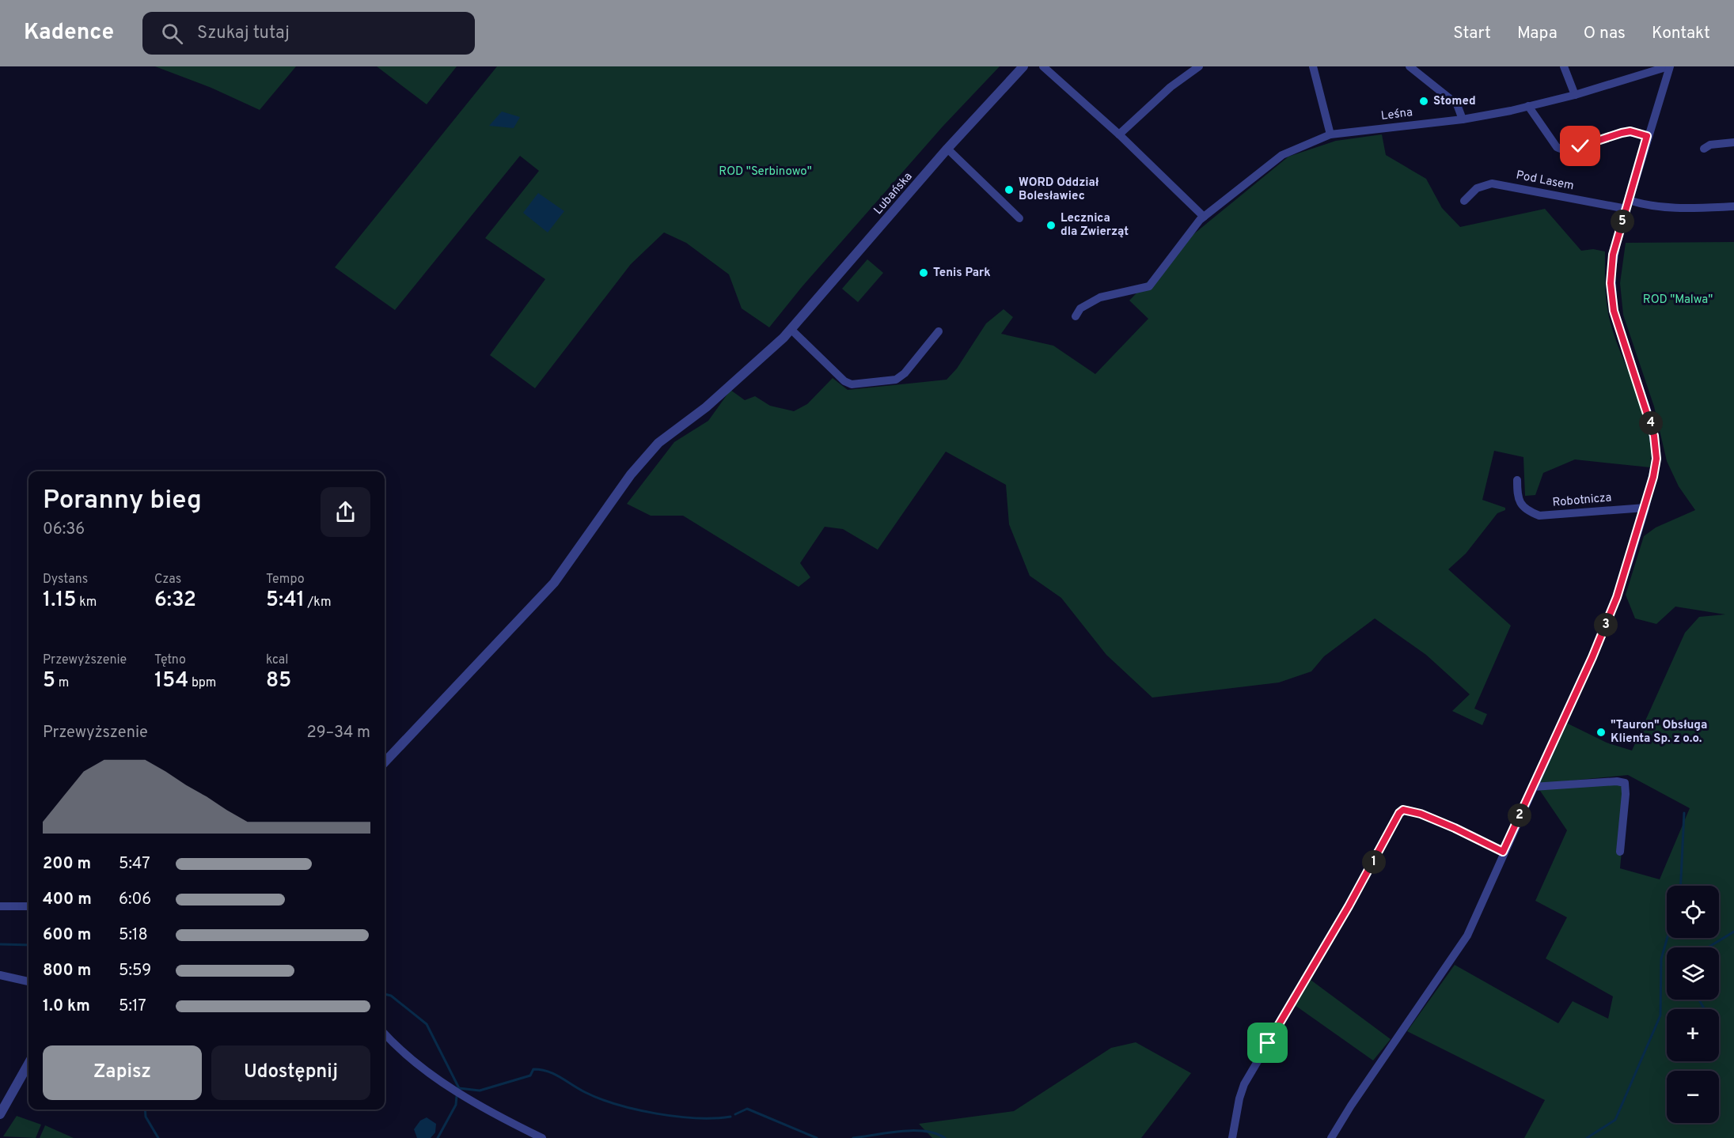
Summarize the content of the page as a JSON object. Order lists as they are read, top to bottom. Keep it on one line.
{"streets":{"street":["Leśna","Pod Lasem","Lubańska","Robotnicza"]},"parks":["ROD \"Serbinowo\"","ROD \"Malwa\""],"places":["Stomed","WORD Oddział Bolesławiec","Lecznica dla Zwierząt","Tenis Park","\"Tauron\" Obsługa Klienta Sp. z o.o."],"page":{"header":"Kadence","search":"Szukaj tutaj","nav":["Start","Mapa","O nas","Kontakt"],"pins":["5","4","3","2","1"],"heading":["Poranny bieg","06:36"],"stats":[["Dystans","1.15 km"],["Czas","6:32"],["Tempo","5:41 /km"],["Przewyższenie","5 m"],["Tętno","154 bpm"],["kcal","85"]],"chart":["Przewyższenie","29–34 m"],"list":[{"name":"200 m","note":"5:47"},{"name":"400 m","note":"6:06"},{"name":"600 m","note":"5:18"},{"name":"800 m","note":"5:59"},{"name":"1.0 km","note":"5:17"}],"map_buttons":["+","−"],"buttons":["Zapisz","Udostępnij"]}}
